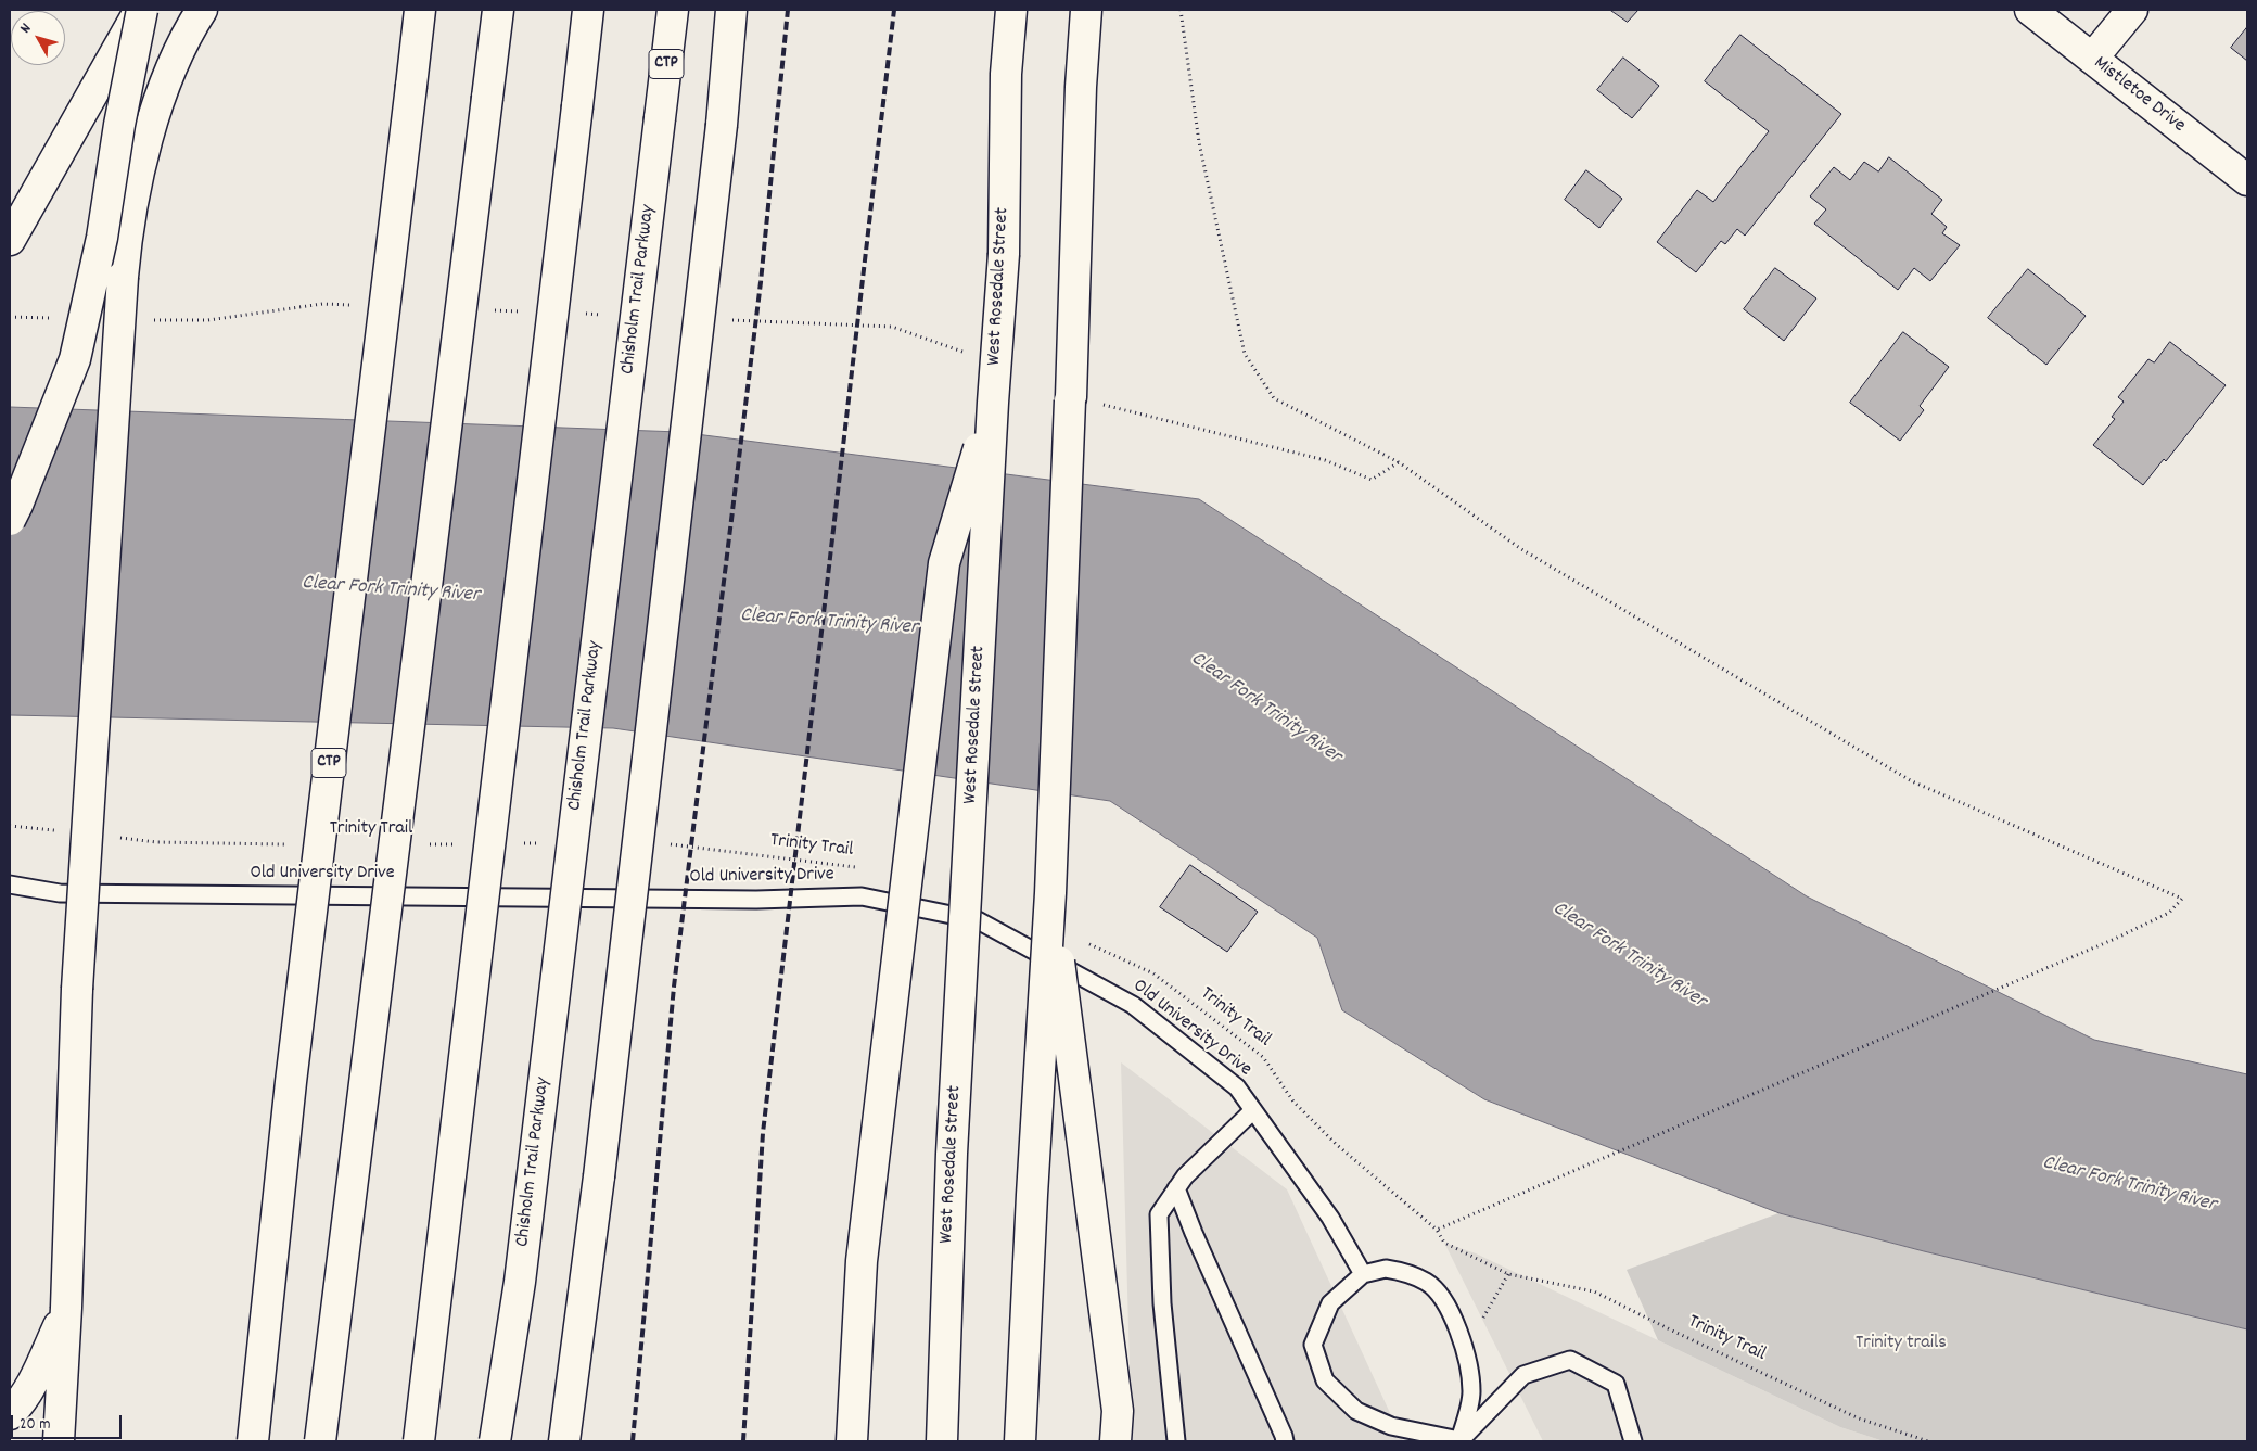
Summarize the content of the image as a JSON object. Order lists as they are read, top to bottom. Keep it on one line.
{"streets":{"main road":["CTP","Mistletoe Drive","West Rosedale Street","Chisholm Trail Parkway"],"lane":["Old University Drive"],"path":["Trinity Trail"]},"water":["Clear Fork Trinity River"],"parks":["Trinity trails"],"scale_bar":"20 m","north":"top left"}
